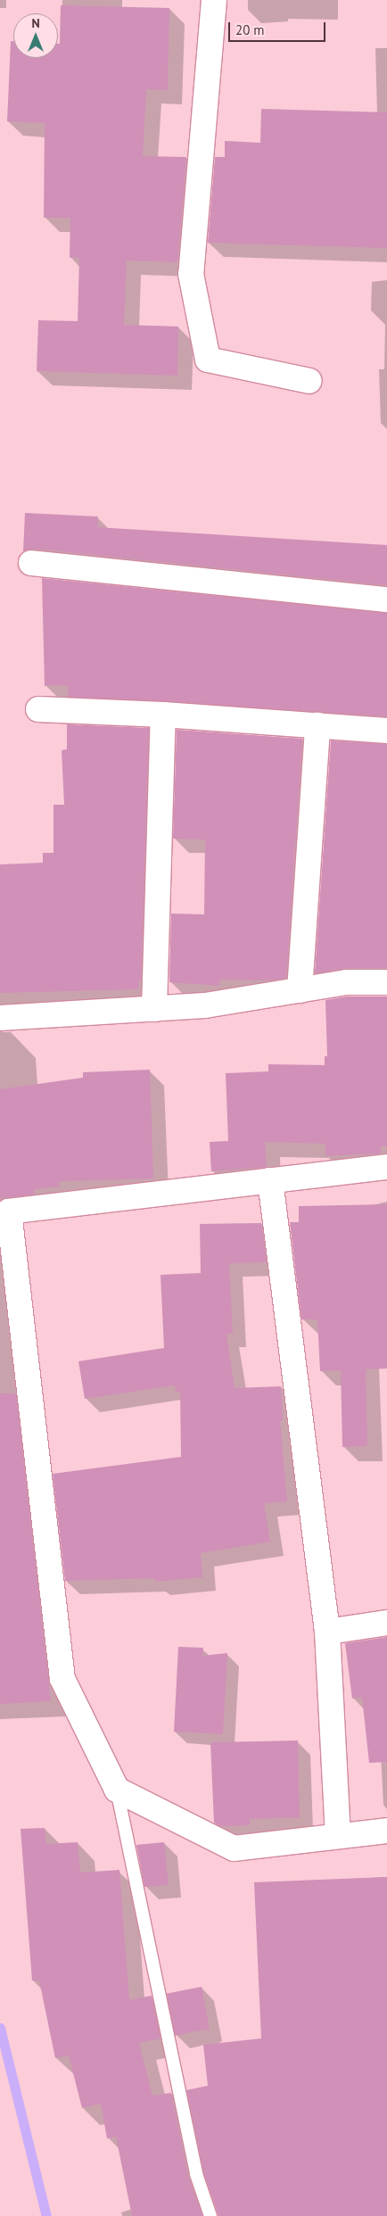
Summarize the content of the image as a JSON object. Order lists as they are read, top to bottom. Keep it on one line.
{"scale_bar":"20 m","north":"top"}
